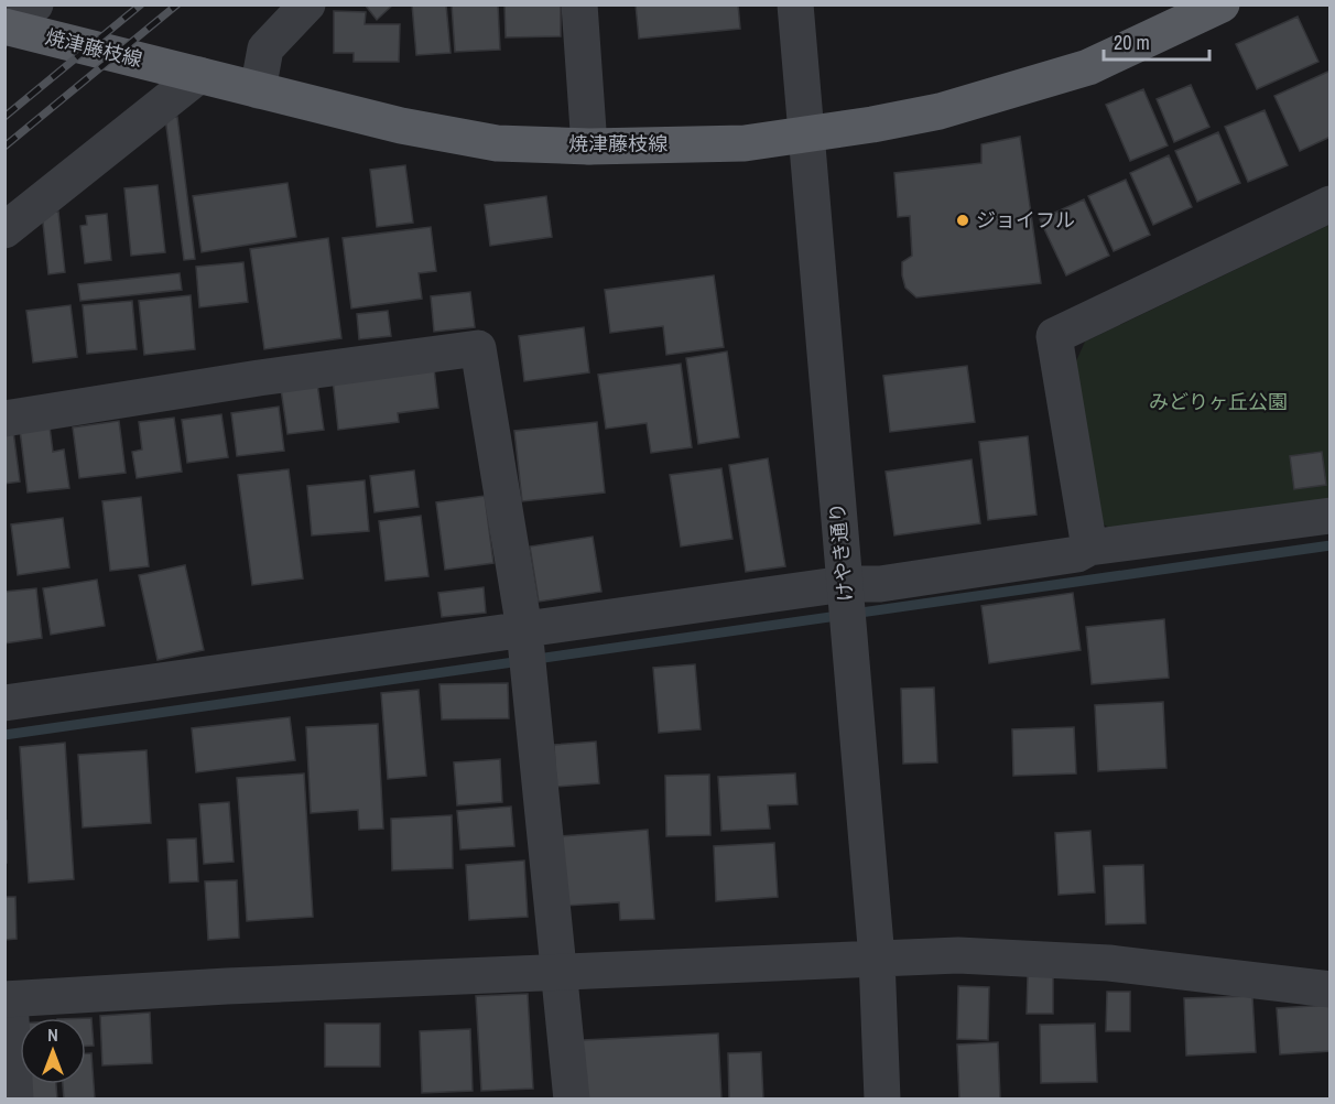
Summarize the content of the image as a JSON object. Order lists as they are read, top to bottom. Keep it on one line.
{"streets":{"main road":["焼津藤枝線"],"street":["けやき通り"]},"crossings":[["焼津藤枝線","けやき通り"]],"parks":["みどりヶ丘公園"],"places":["ジョイフル"],"scale_bar":"20 m","north":"top"}
